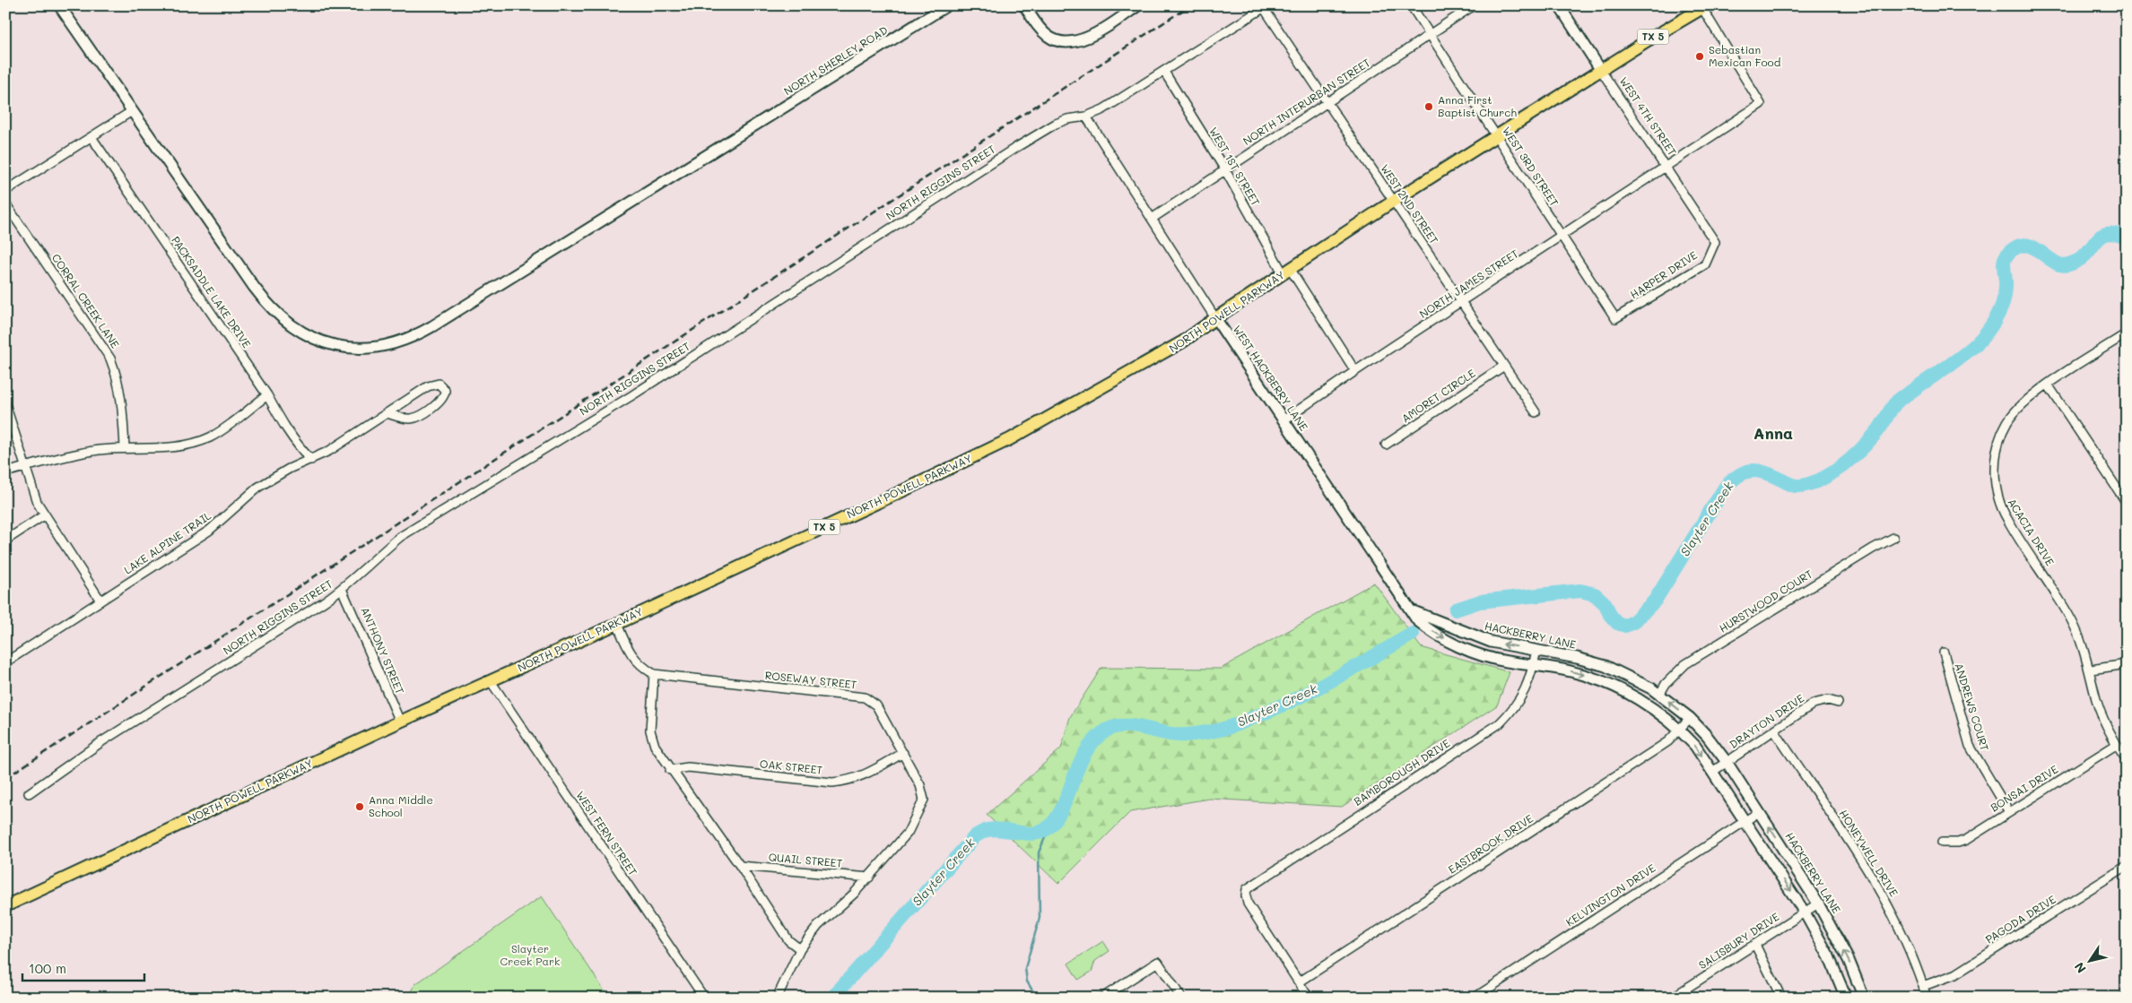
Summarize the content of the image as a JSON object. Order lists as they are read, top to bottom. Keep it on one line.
{"streets":{"main road":["TX 5","NORTH POWELL PARKWAY"],"street":["NORTH SHERLEY ROAD","NORTH INTERURBAN STREET","WEST 4TH STREET","WEST 1ST STREET","WEST 3RD STREET","NORTH RIGGINS STREET","WEST 2ND STREET","HARPER DRIVE","NORTH JAMES STREET","PACKSADDLE LAKE DRIVE","CORRAL CREEK LANE","WEST HACKBERRY LANE","AMORET CIRCLE","ACACIA DRIVE","LAKE ALPINE TRAIL","HURSTWOOD COURT","HACKBERRY LANE","ANTHONY STREET","ROSEWAY STREET","ANDREWS COURT","DRAYTON DRIVE","OAK STREET","BAMBOROUGH DRIVE","BONSAI DRIVE","WEST FERN STREET","EASTBROOK DRIVE","HONEYWELL DRIVE","QUAIL STREET","KELVINGTON DRIVE","PAGODA DRIVE","SALISBURY DRIVE"]},"crossings":[["TX 5","WEST 4TH STREET"],["TX 5","NORTH JAMES STREET"],["TX 5","NORTH POWELL PARKWAY"],["NORTH INTERURBAN STREET","WEST 1ST STREET"],["NORTH INTERURBAN STREET","WEST 3RD STREET"],["NORTH INTERURBAN STREET","WEST 2ND STREET"],["NORTH INTERURBAN STREET","WEST HACKBERRY LANE"],["WEST 4TH STREET","HARPER DRIVE"],["WEST 4TH STREET","NORTH JAMES STREET"],["WEST 4TH STREET","NORTH POWELL PARKWAY"],["WEST 1ST STREET","NORTH RIGGINS STREET"],["WEST 1ST STREET","NORTH JAMES STREET"],["WEST 1ST STREET","NORTH POWELL PARKWAY"],["WEST 3RD STREET","HARPER DRIVE"],["WEST 3RD STREET","NORTH JAMES STREET"],["WEST 3RD STREET","NORTH POWELL PARKWAY"],["NORTH RIGGINS STREET","WEST 2ND STREET"],["NORTH RIGGINS STREET","WEST HACKBERRY LANE"],["NORTH RIGGINS STREET","ANTHONY STREET"],["WEST 2ND STREET","NORTH JAMES STREET"],["WEST 2ND STREET","NORTH POWELL PARKWAY"],["WEST 2ND STREET","AMORET CIRCLE"],["NORTH JAMES STREET","WEST HACKBERRY LANE"],["PACKSADDLE LAKE DRIVE","LAKE ALPINE TRAIL"],["NORTH POWELL PARKWAY","WEST HACKBERRY LANE"],["NORTH POWELL PARKWAY","ANTHONY STREET"],["NORTH POWELL PARKWAY","WEST FERN STREET"],["WEST HACKBERRY LANE","HACKBERRY LANE"],["ACACIA DRIVE","BONSAI DRIVE"],["HURSTWOOD COURT","HACKBERRY LANE"],["HACKBERRY LANE","DRAYTON DRIVE"],["HACKBERRY LANE","BAMBOROUGH DRIVE"],["HACKBERRY LANE","EASTBROOK DRIVE"],["HACKBERRY LANE","KELVINGTON DRIVE"],["HACKBERRY LANE","SALISBURY DRIVE"],["ROSEWAY STREET","OAK STREET"],["ROSEWAY STREET","QUAIL STREET"],["ANDREWS COURT","BONSAI DRIVE"],["DRAYTON DRIVE","HONEYWELL DRIVE"],["BAMBOROUGH DRIVE","EASTBROOK DRIVE"],["HONEYWELL DRIVE","PAGODA DRIVE"]],"districts":["Anna"],"water":["Slayter Creek"],"parks":["Slayter Creek Park"],"places":["Sebastian Mexican Food","Anna First Baptist Church","Anna Middle School"],"scale_bar":"100 m","north":"bottom left"}
